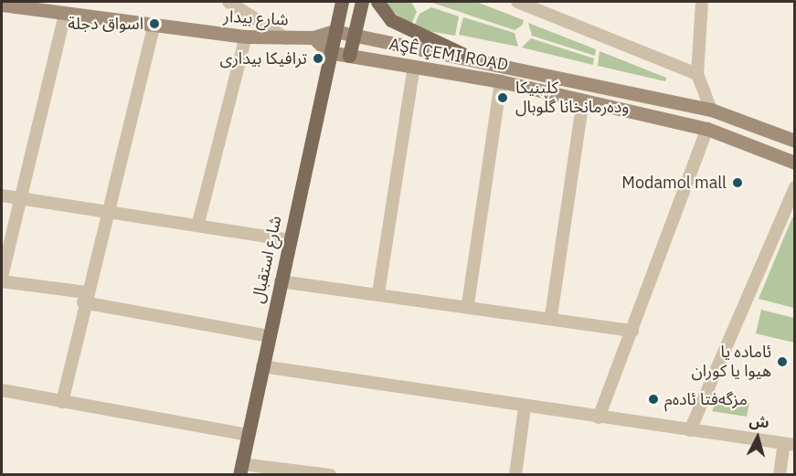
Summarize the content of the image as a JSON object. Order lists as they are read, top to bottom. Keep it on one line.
{"streets":{"main road":["شارع بيدار","AŞÊ ÇEMI ROAD","شارع استقبال"]},"crossings":[["شارع بيدار","AŞÊ ÇEMI ROAD"],["شارع بيدار","شارع استقبال"],["AŞÊ ÇEMI ROAD","شارع استقبال"]],"places":["اسواق دجلة","ترافيكا بيدارى","کلینیکا ودەرمانخانا گڵوبال","Modamol mall","ئاماده یا هیوا یا کوران","مزگەفتا ئادەم"],"north":"top"}
